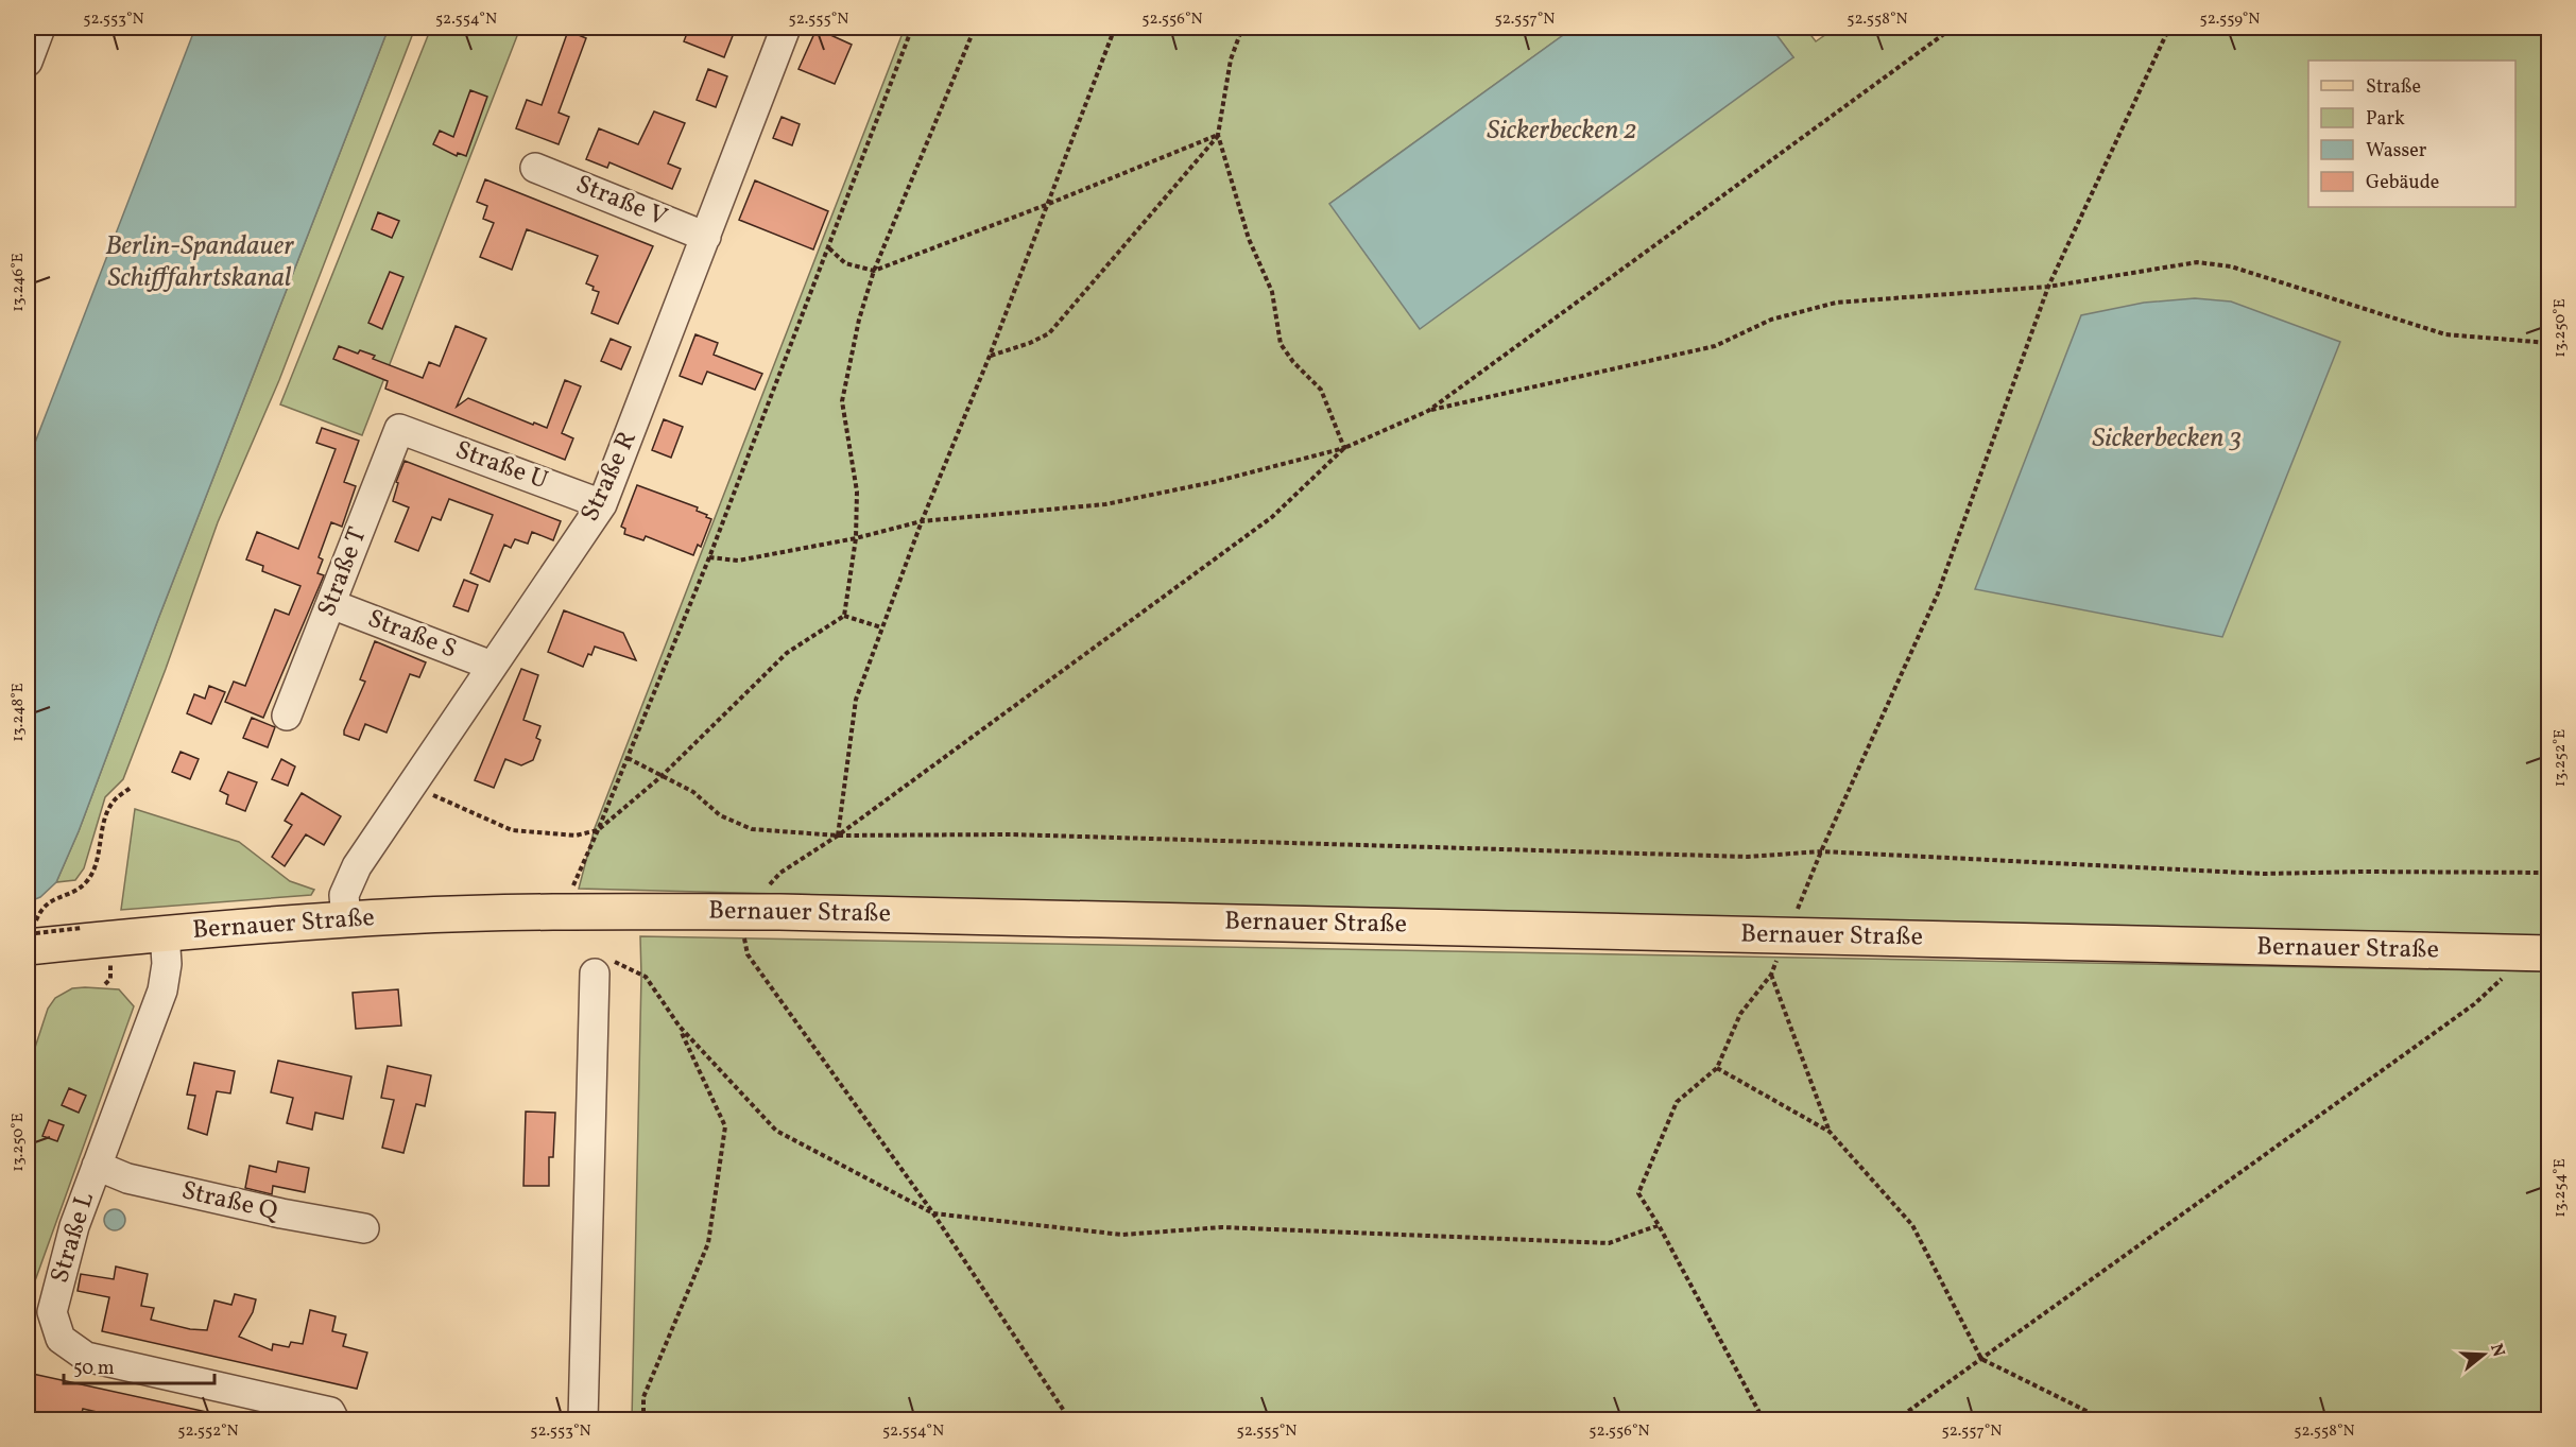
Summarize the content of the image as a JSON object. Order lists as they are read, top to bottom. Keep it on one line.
{"streets":{"main road":["Bernauer Straße"],"street":["Straße V","Straße U","Straße R","Straße T","Straße S","Straße Q","Straße L"]},"crossings":[["Straße V","Straße R"],["Straße U","Straße R"],["Straße U","Straße T"],["Straße R","Straße S"],["Straße R","Bernauer Straße"],["Straße T","Straße S"],["Bernauer Straße","Straße L"],["Straße Q","Straße L"]],"water":["Sickerbecken 2","Berlin-Spandauer Schifffahrtskanal","Sickerbecken 3"],"legend":["Straße","Park","Wasser","Gebäude"],"scale_bar":"50 m","north":"right","coordinates":["52.553°N","52.554°N","52.555°N","52.556°N","52.557°N","52.558°N","52.559°N","13.246°E","13.250°E","13.248°E","13.252°E","13.254°E","52.552°N"]}
